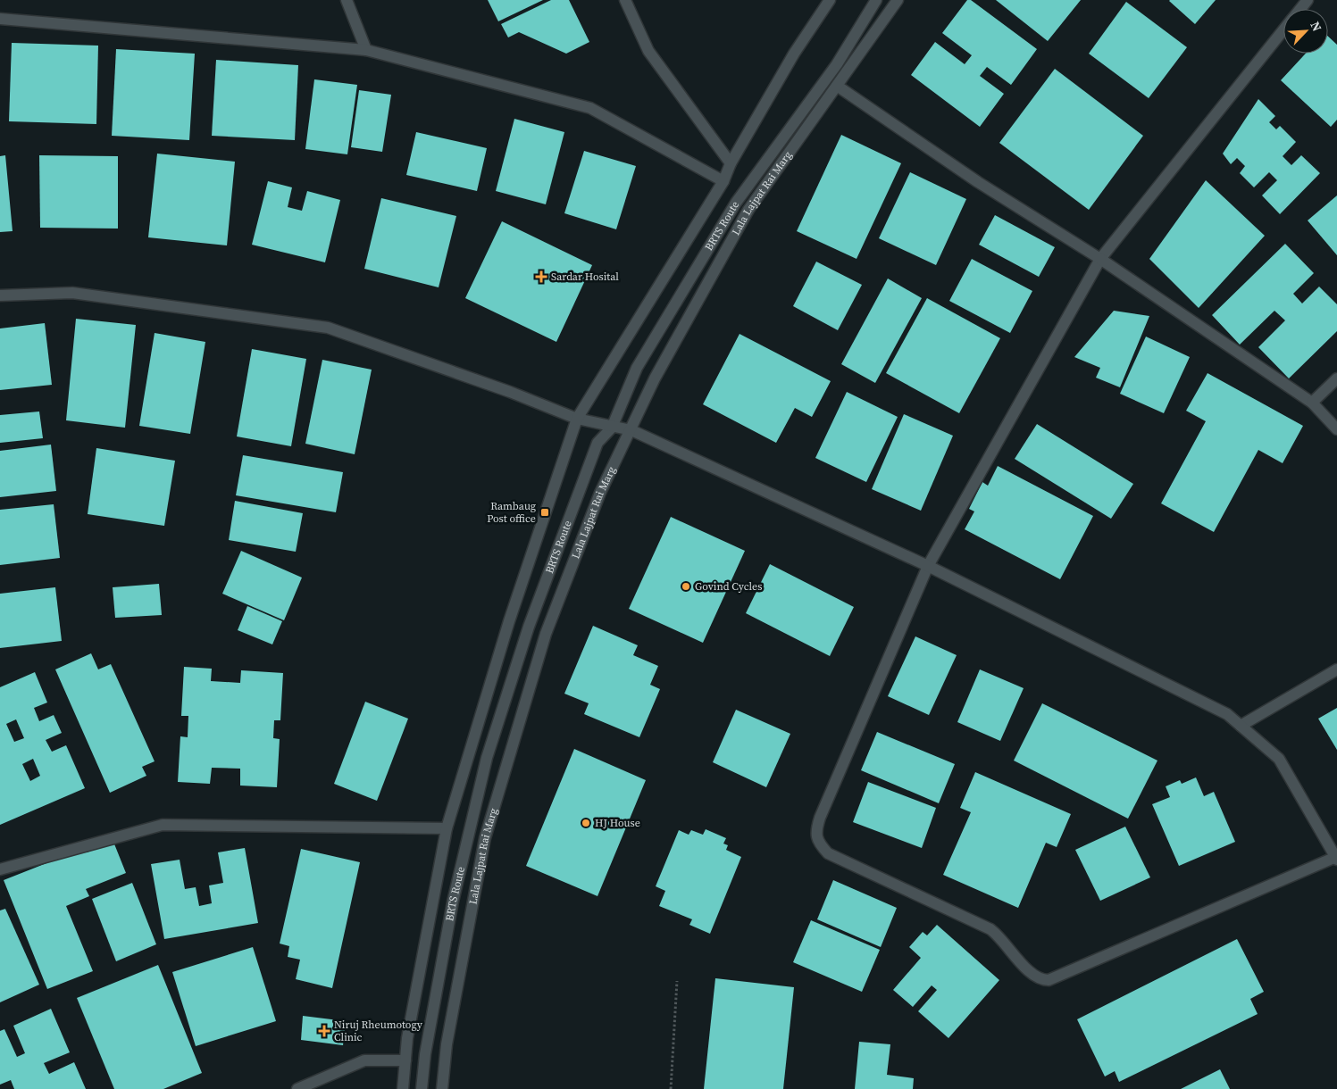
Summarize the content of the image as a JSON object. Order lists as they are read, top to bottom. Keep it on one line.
{"streets":{"street":["Lala Lajpat Rai Marg","BRTS Route"]},"places":{"health":["Sardar Hosital","Niruj Rheumotogy Clinic"],"transit":["Rambaug Post office"],"other":["Govind Cycles","HJ House"]},"north":"top right"}
